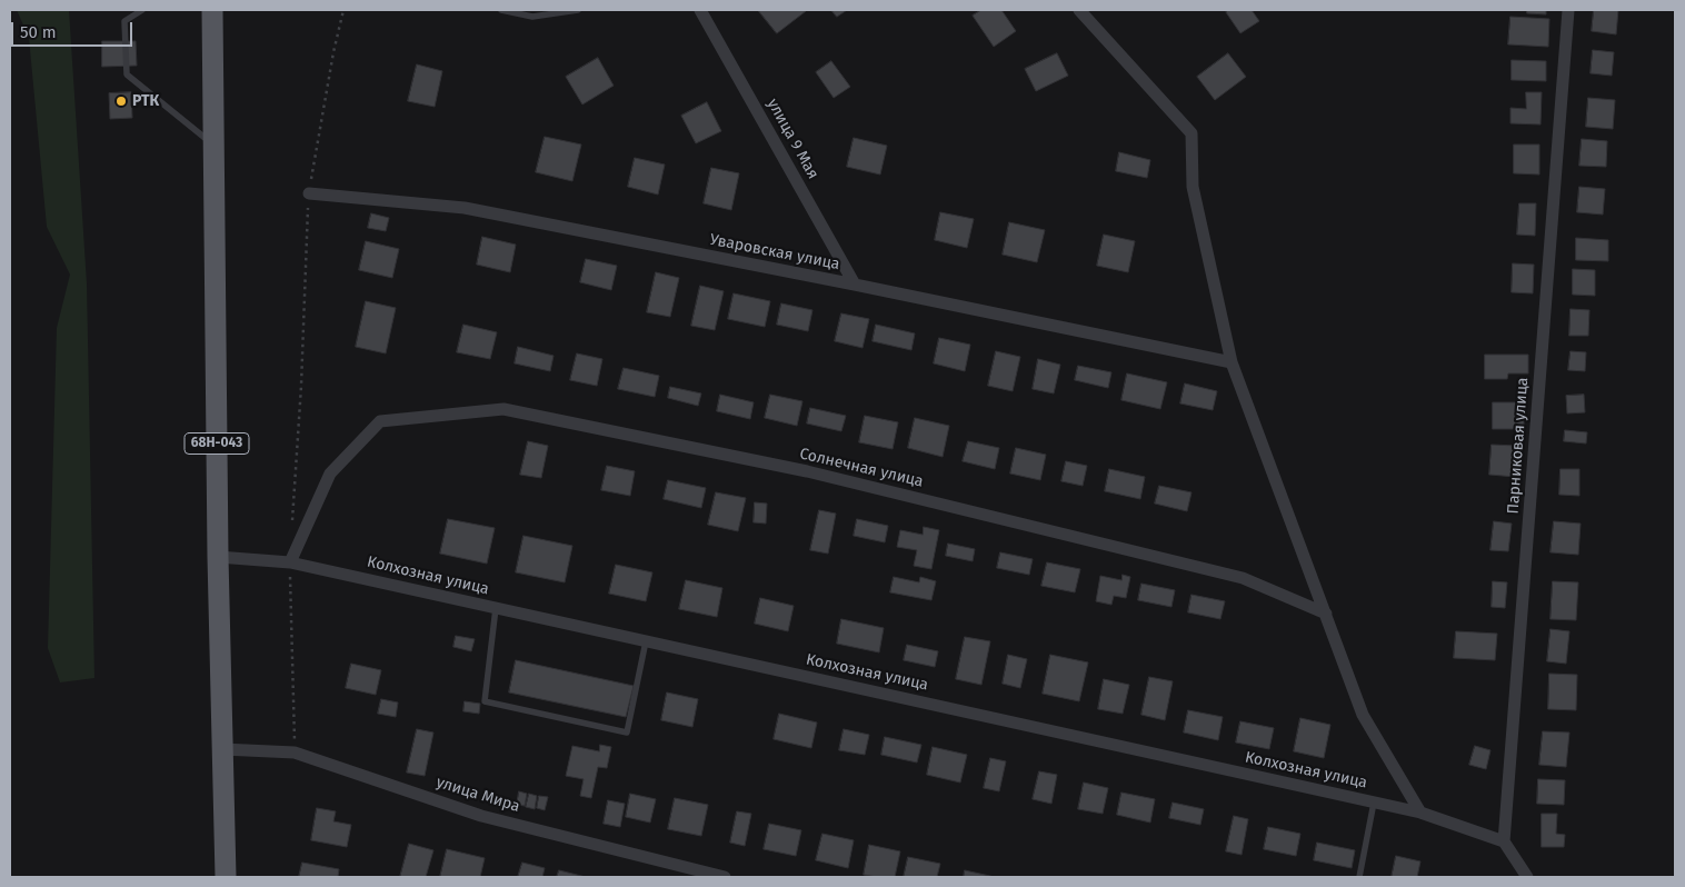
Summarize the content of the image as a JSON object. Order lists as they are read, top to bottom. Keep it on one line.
{"streets":{"main road":["68Н-043"],"street":["улица 9 Мая","Уваровская улица","Парниковая улица","Солнечная улица","Колхозная улица","улица Мира"]},"crossings":[["улица 9 Мая","Уваровская улица"],["68Н-043","Колхозная улица"],["68Н-043","улица Мира"],["Парниковая улица","Колхозная улица"],["Солнечная улица","Колхозная улица"]],"places":["РТК"],"scale_bar":"50 m"}
